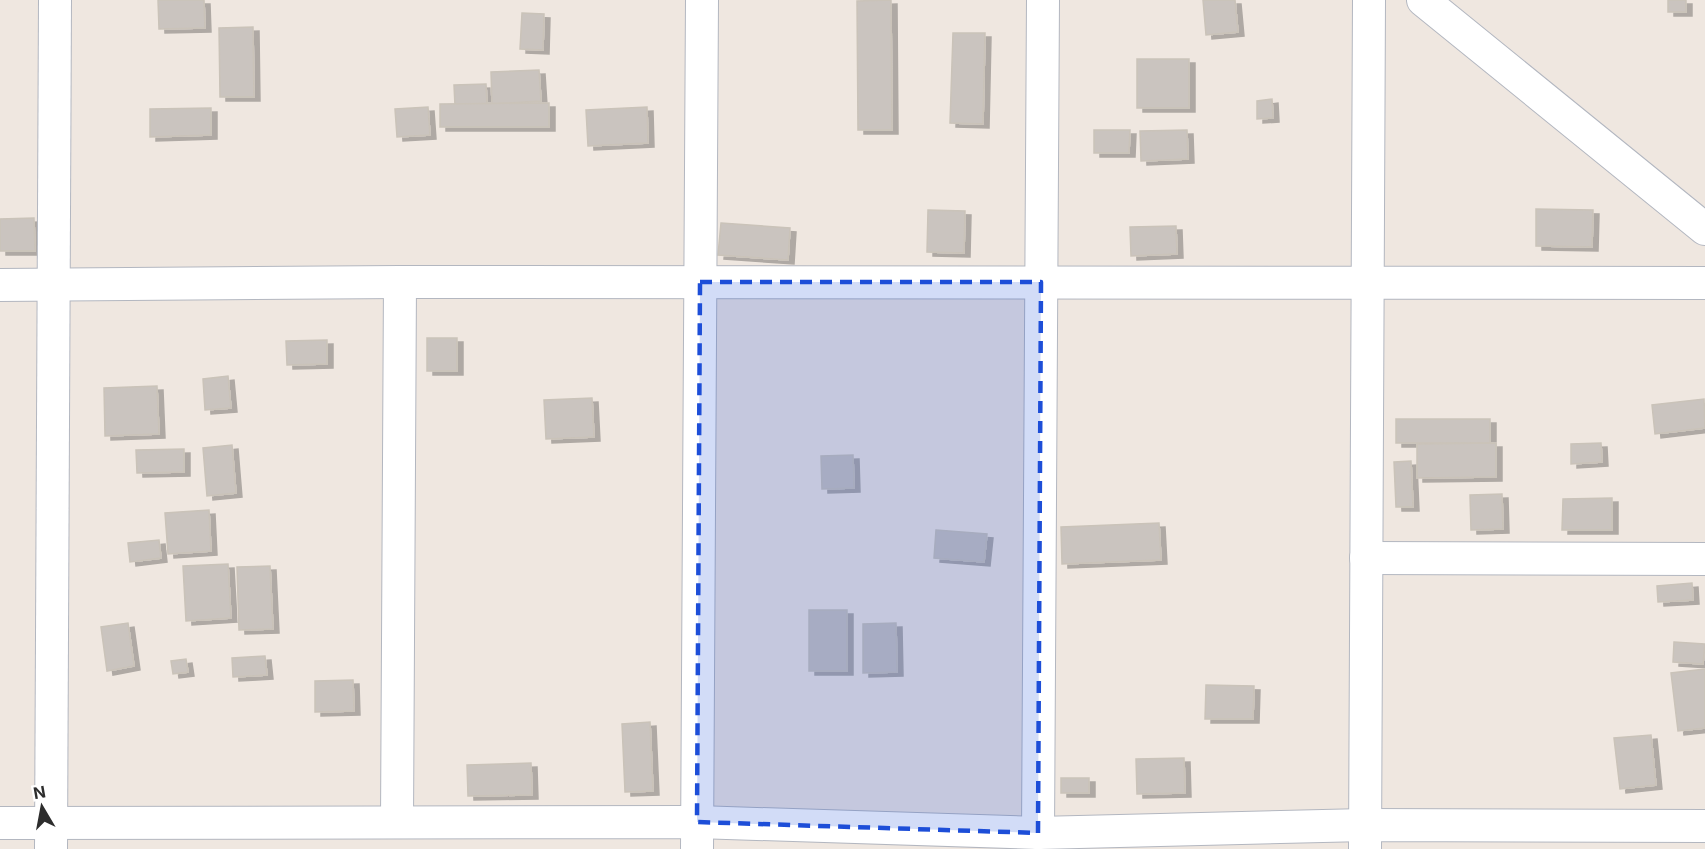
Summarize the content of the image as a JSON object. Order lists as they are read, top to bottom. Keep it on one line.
{"north":"top"}
